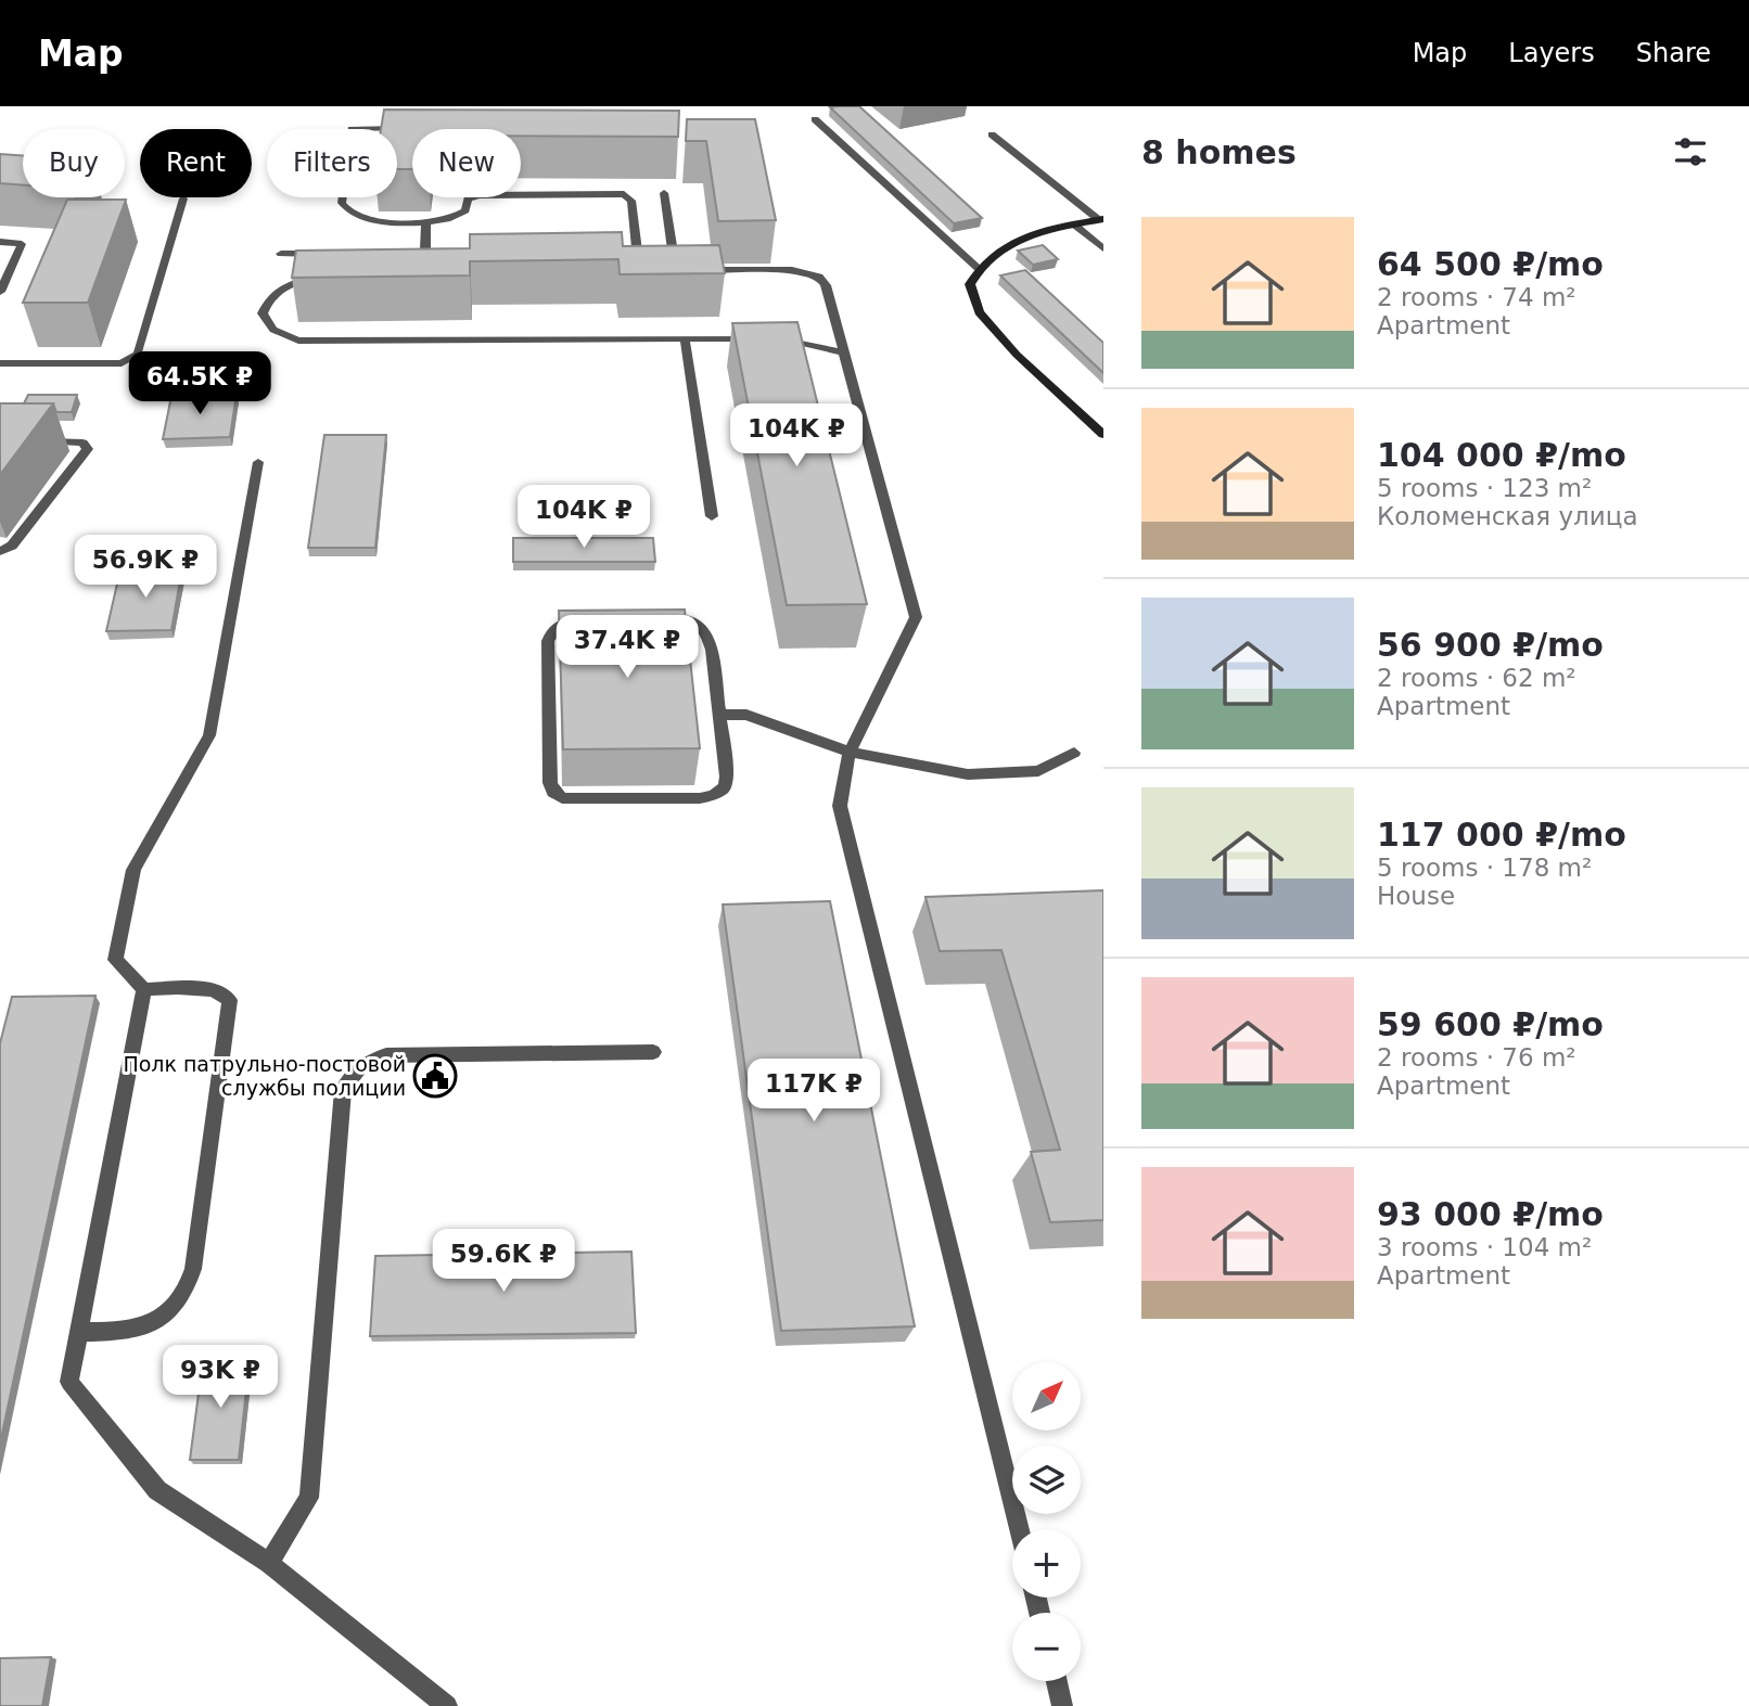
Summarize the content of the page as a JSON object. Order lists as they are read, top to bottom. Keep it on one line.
{"places":{"public building":["Полк патрульно-постовой службы полиции"]},"north":"top right","page":{"header":"Map","nav":["Map","Layers","Share"],"heading":"8 homes","chip":["Buy","Rent","Filters","New"],"list":[{"name":"64 500 ₽/mo","note":"2 rooms · 74 m² · Apartment"},{"name":"104 000 ₽/mo","note":"5 rooms · 123 m² · Коломенская улица"},{"name":"56 900 ₽/mo","note":"2 rooms · 62 m² · Apartment"},{"name":"117 000 ₽/mo","note":"5 rooms · 178 m² · House"},{"name":"59 600 ₽/mo","note":"2 rooms · 76 m² · Apartment"},{"name":"93 000 ₽/mo","note":"3 rooms · 104 m² · Apartment"}],"price":["64.5K ₽","104K ₽","104K ₽","56.9K ₽","37.4K ₽","117K ₽","59.6K ₽","93K ₽"],"map_buttons":["+","−"]}}
